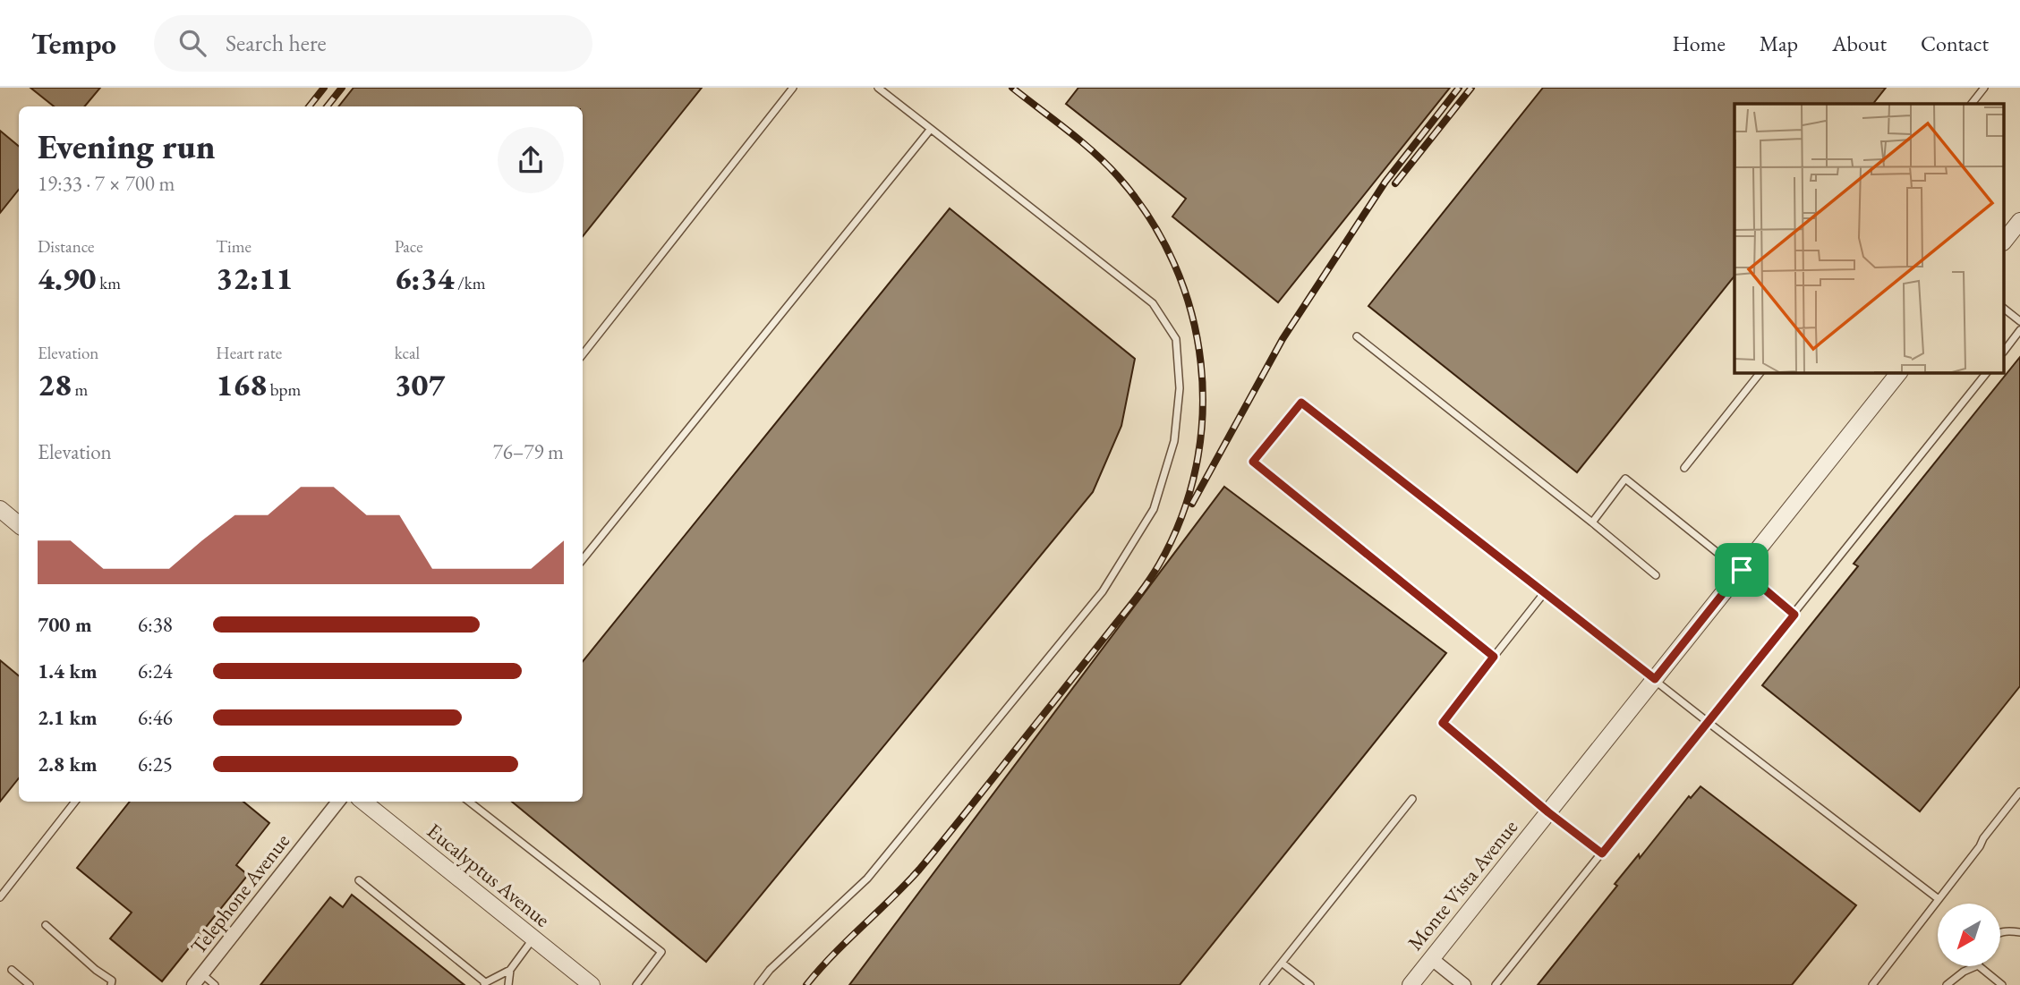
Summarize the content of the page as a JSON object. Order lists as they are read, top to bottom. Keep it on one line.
{"streets":{"street":["Eucalyptus Avenue","Monte Vista Avenue","Telephone Avenue"]},"north":"bottom left","page":{"header":"Tempo","search":"Search here","nav":["Home","Map","About","Contact"],"heading":["Evening run","19:33 · 7 × 700 m"],"stats":[["Distance","4.90 km"],["Time","32:11"],["Pace","6:34 /km"],["Elevation","28 m"],["Heart rate","168 bpm"],["kcal","307"]],"chart":["Elevation","76–79 m"],"list":[{"name":"700 m","note":"6:38"},{"name":"1.4 km","note":"6:24"},{"name":"2.1 km","note":"6:46"},{"name":"2.8 km","note":"6:25"}]}}
